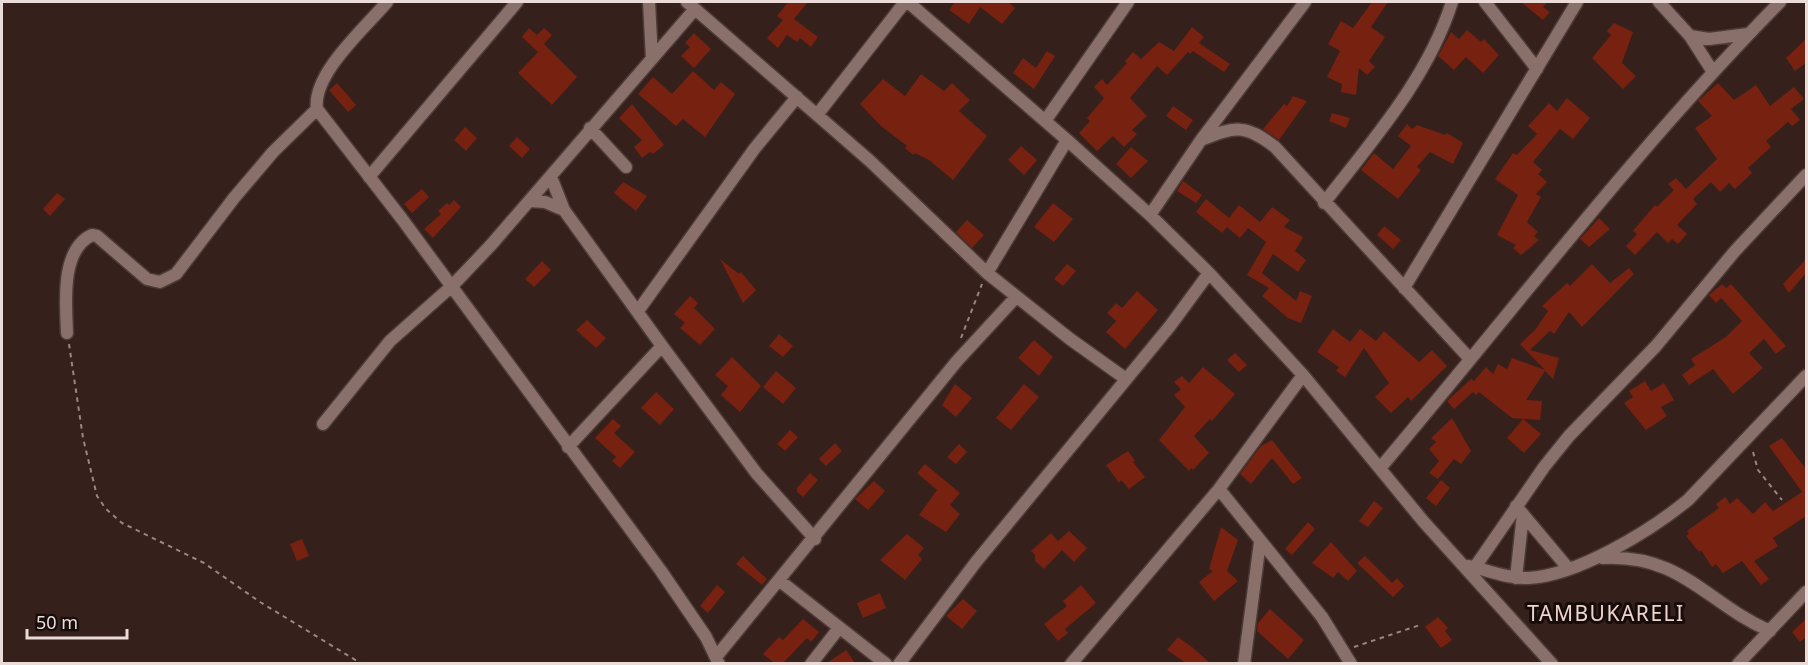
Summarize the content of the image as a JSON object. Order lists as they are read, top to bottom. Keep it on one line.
{"districts":["TAMBUKARELI"],"scale_bar":"50 m"}
